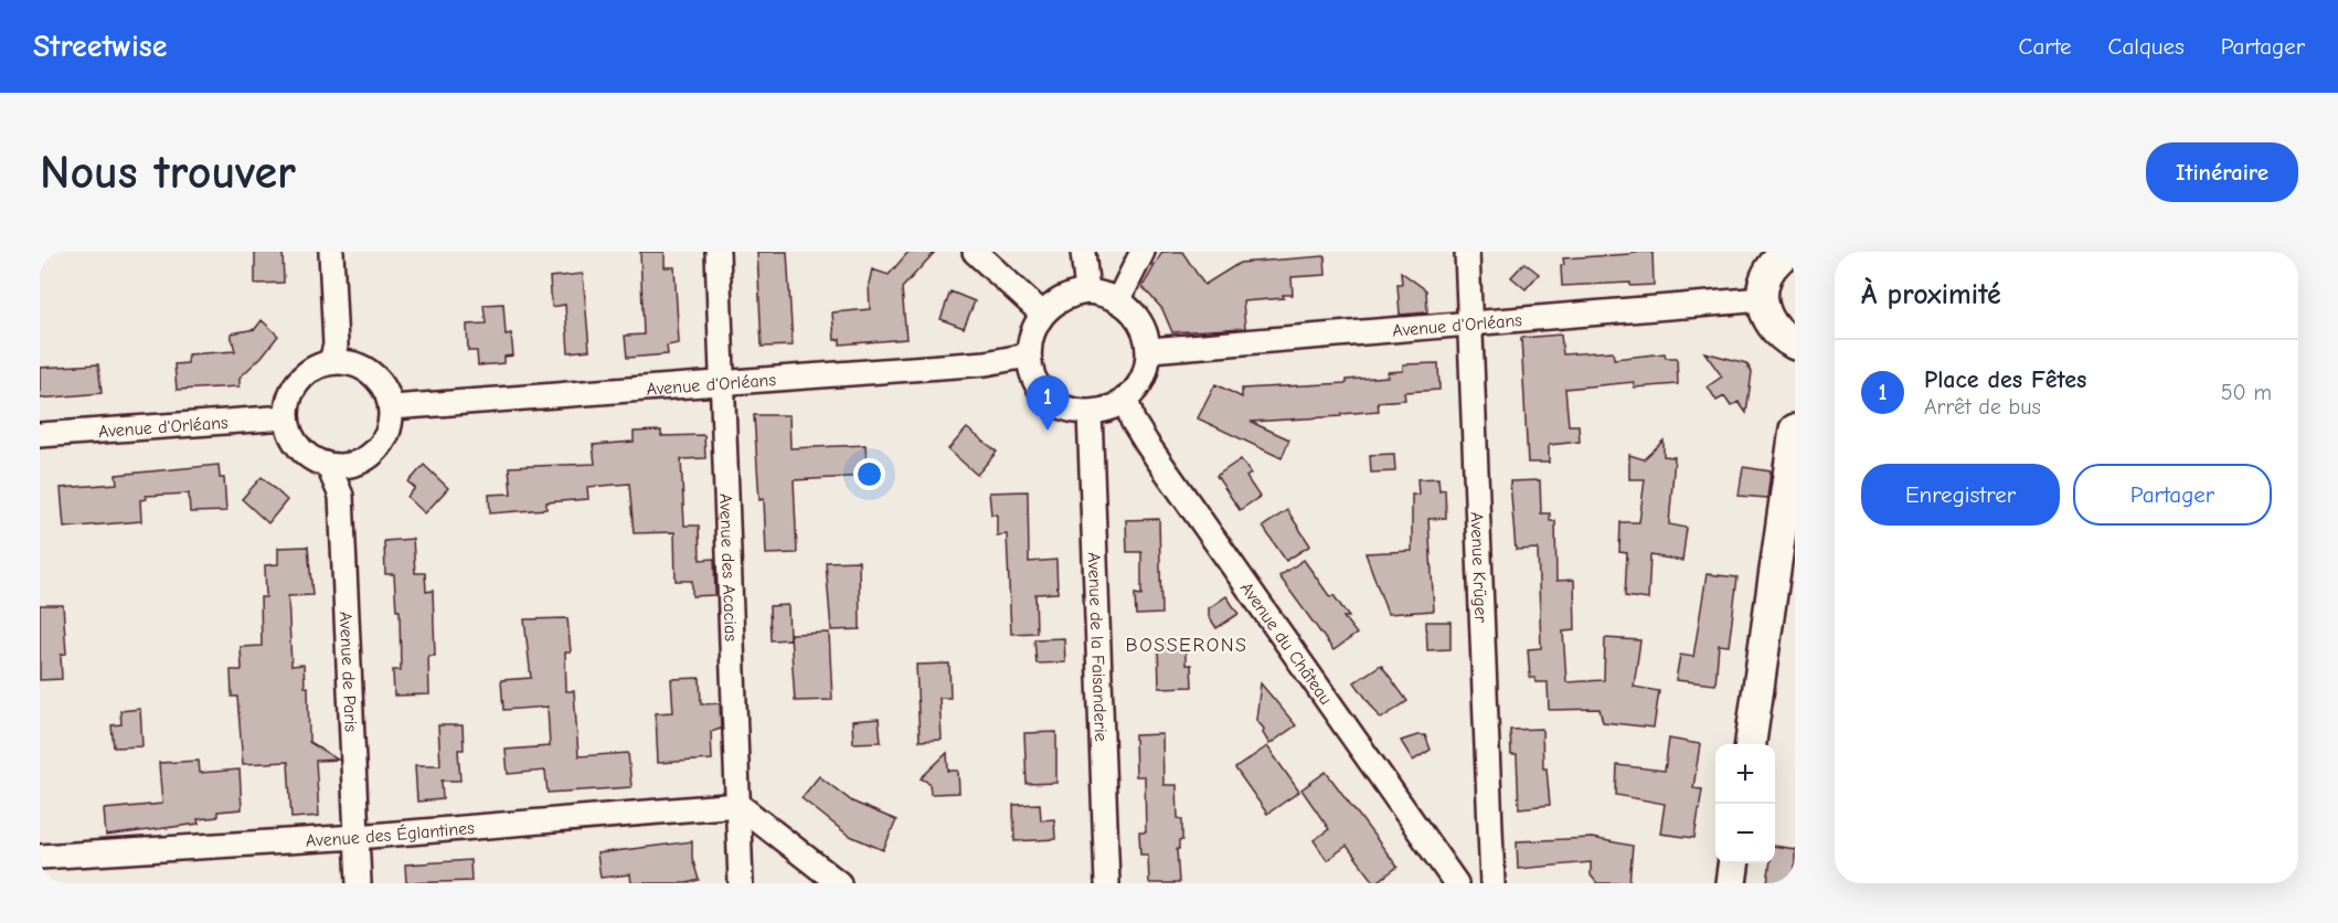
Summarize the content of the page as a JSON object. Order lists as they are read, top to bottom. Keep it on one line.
{"streets":{"street":["Avenue d'Orléans","Avenue des Acacias","Avenue Krüger","Avenue du Château","Avenue de la Faisanderie","Avenue de Paris","Avenue des Églantines"]},"crossings":[["Avenue d'Orléans","Avenue des Acacias"],["Avenue d'Orléans","Avenue Krüger"],["Avenue d'Orléans","Avenue du Château"],["Avenue d'Orléans","Avenue de la Faisanderie"],["Avenue d'Orléans","Avenue de Paris"],["Avenue des Acacias","Avenue des Églantines"],["Avenue du Château","Avenue de la Faisanderie"],["Avenue de Paris","Avenue des Églantines"]],"districts":["BOSSERONS"],"page":{"header":"Streetwise","nav":["Carte","Calques","Partager"],"buttons":["Itinéraire",["Enregistrer","Partager"]],"title":"Nous trouver","heading":"À proximité","list":[{"mark":"1","name":"Place des Fêtes","note":"Arrêt de bus","value":"50 m"}],"pins":"1","map_buttons":["+","−"]}}
